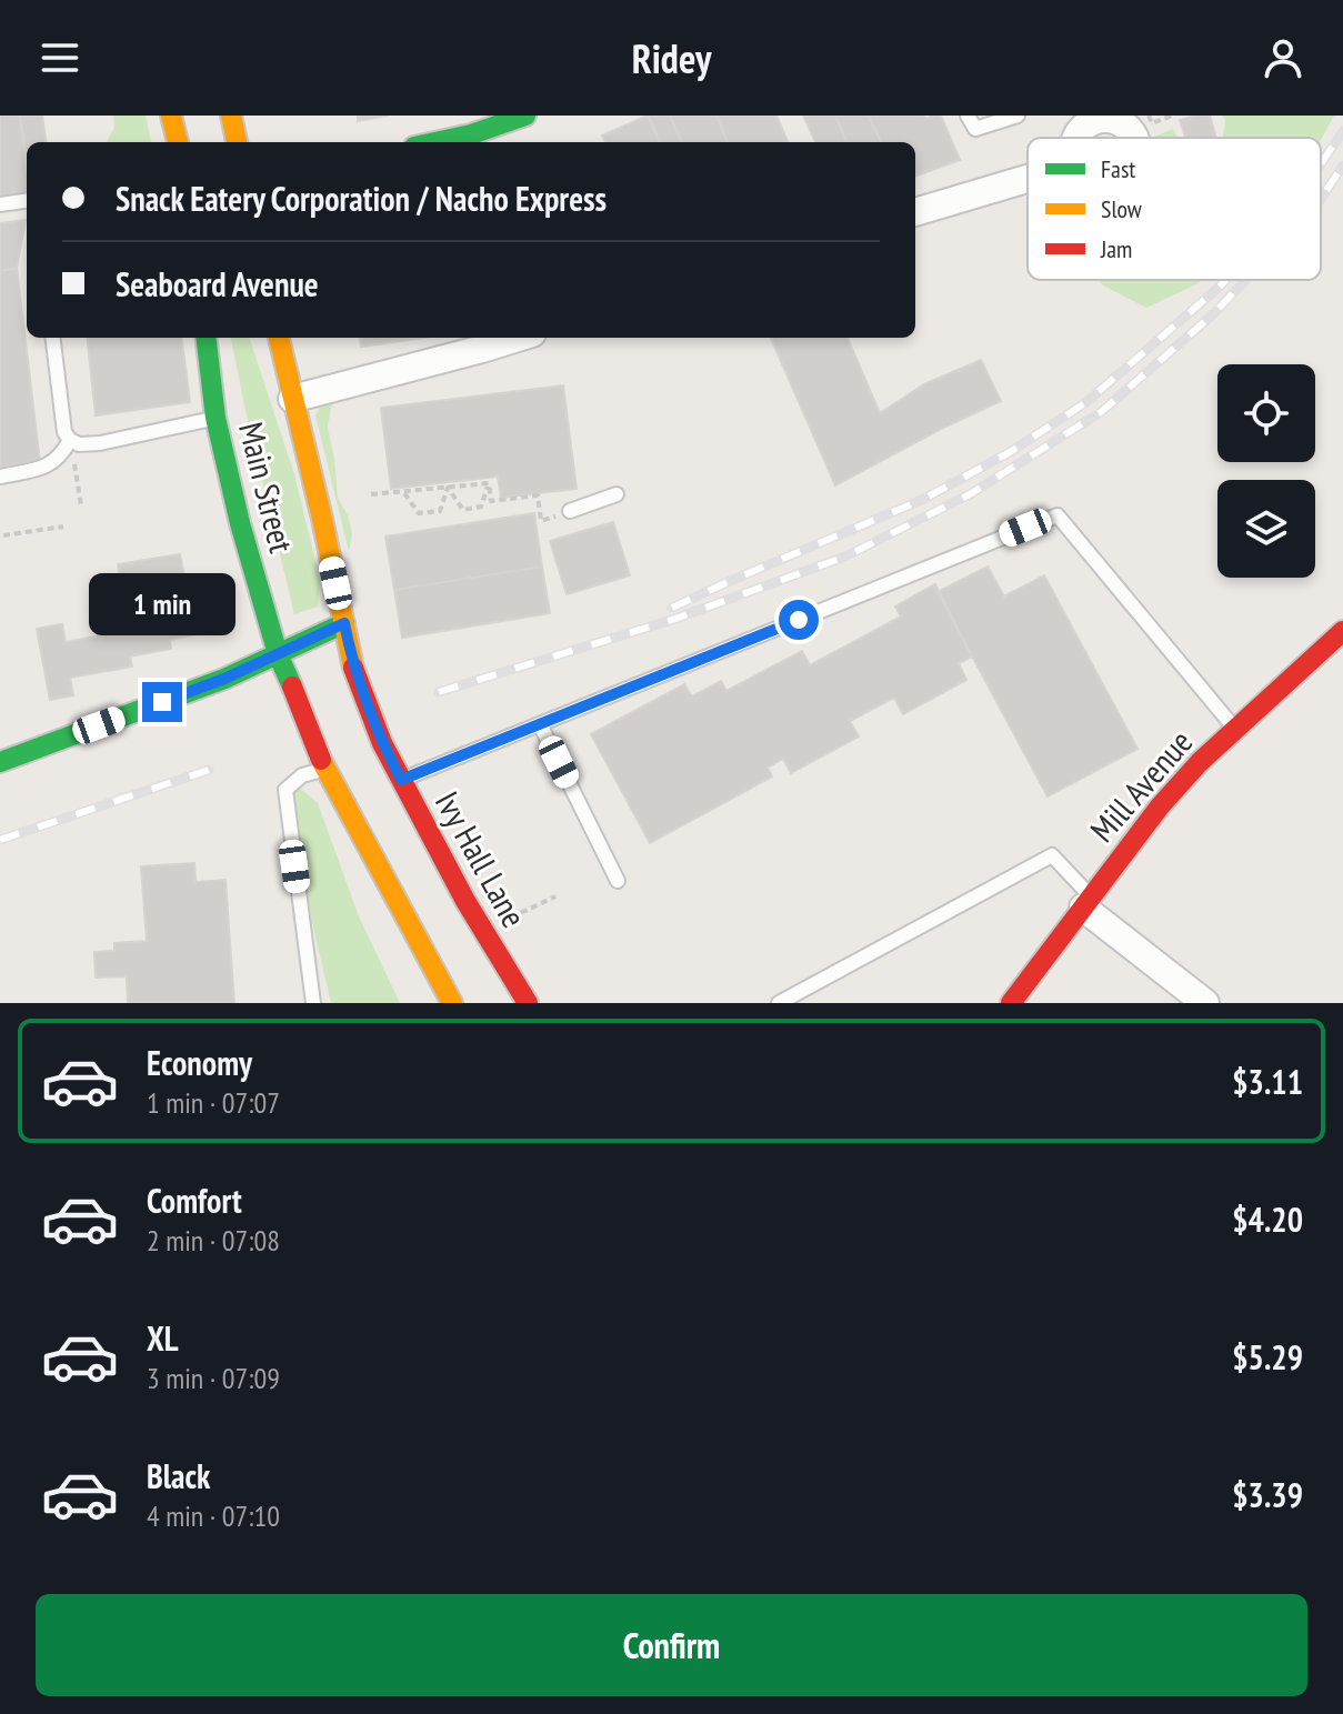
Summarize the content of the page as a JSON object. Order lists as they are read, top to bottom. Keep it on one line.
{"streets":{"main road":["Main Street","Mill Avenue","Ivy Hall Lane"]},"crossings":[["Main Street","Ivy Hall Lane"]],"legend":["Fast","Slow","Jam"],"page":{"header":"Ridey","banner":["Snack Eatery Corporation / Nacho Express","Seaboard Avenue"],"bubble":"1 min","list":[{"name":"Economy","note":"1 min · 07:07","value":"$3.11"},{"name":"Comfort","note":"2 min · 07:08","value":"$4.20"},{"name":"XL","note":"3 min · 07:09","value":"$5.29"},{"name":"Black","note":"4 min · 07:10","value":"$3.39"}],"buttons":"Confirm"}}
